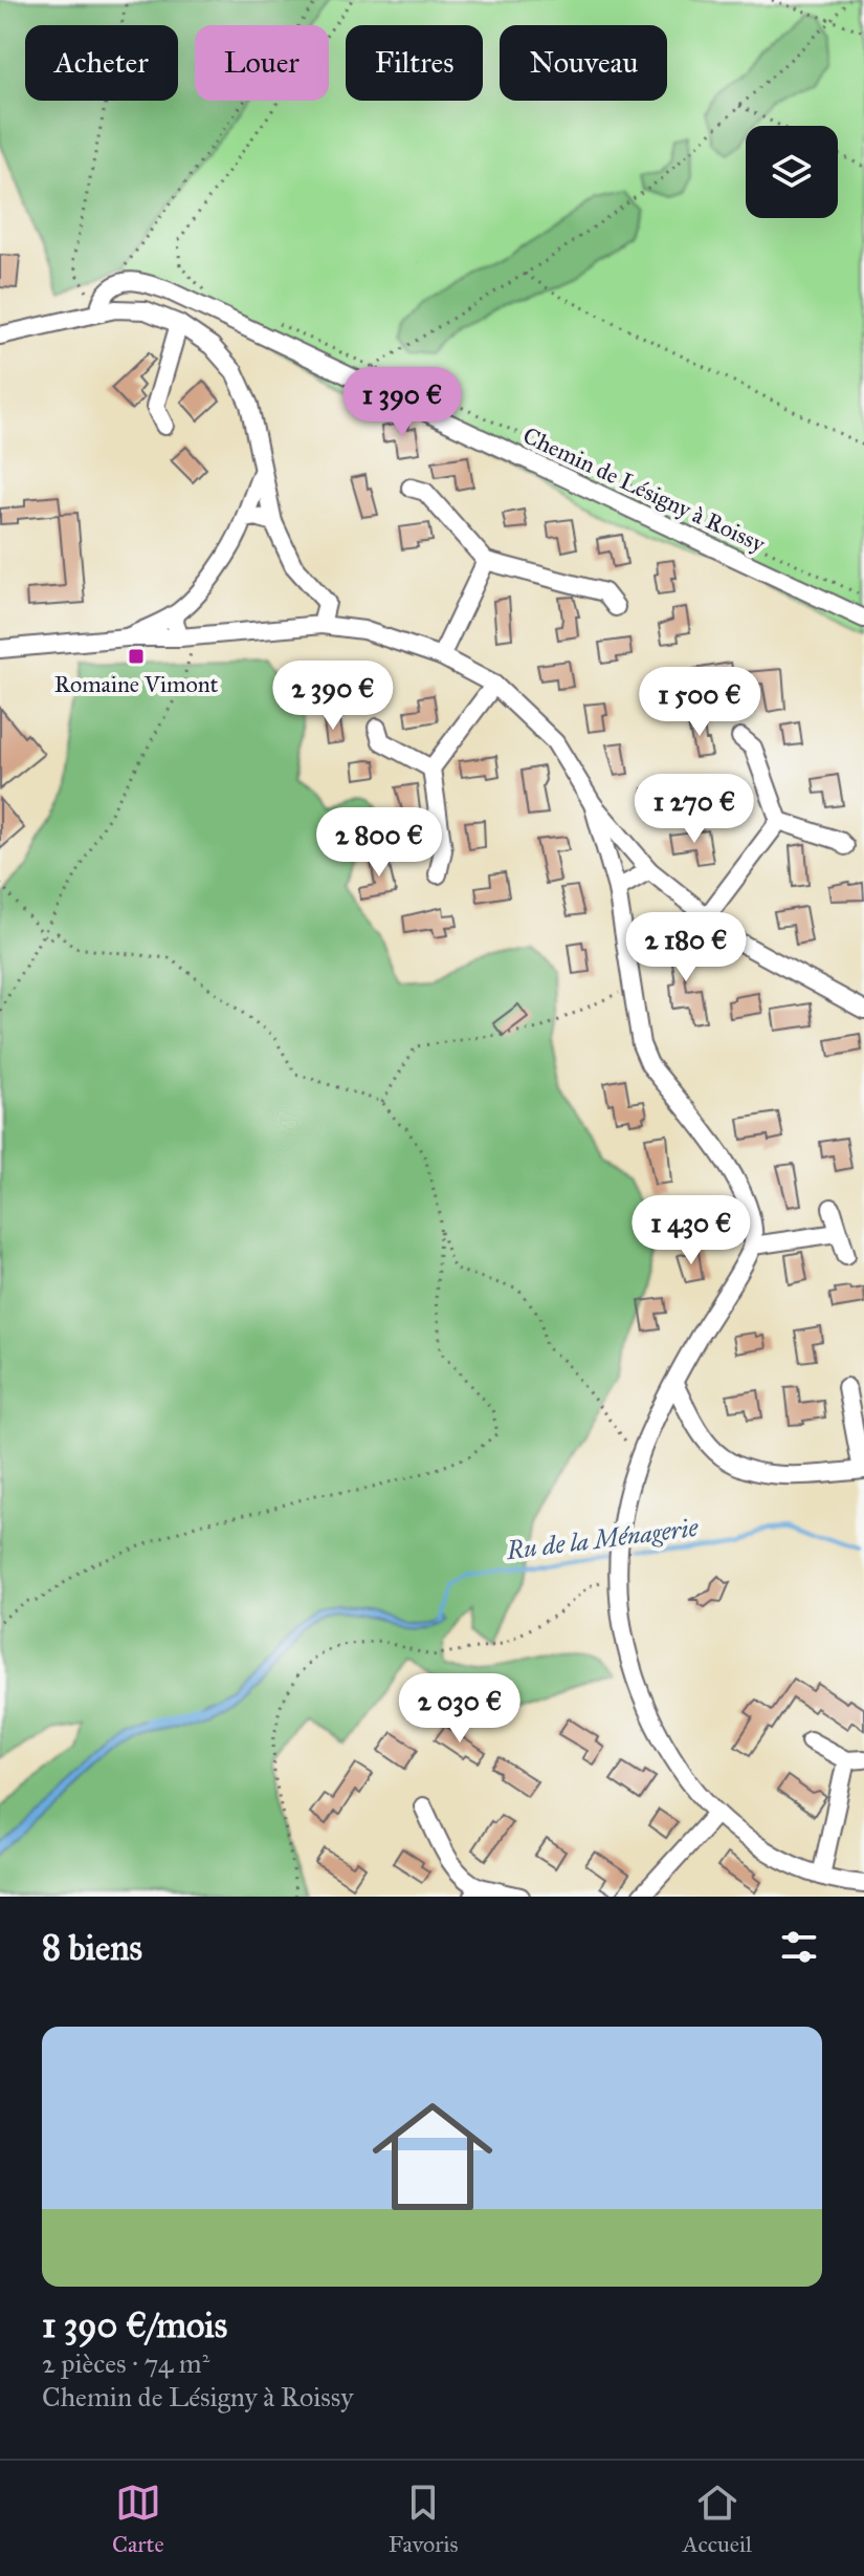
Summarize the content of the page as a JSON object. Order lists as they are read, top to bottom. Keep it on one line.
{"streets":{"street":["Chemin de Lésigny à Roissy"]},"water":["Ru de la Ménagerie"],"places":{"transit":["Romaine Vimont"]},"page":{"chip":["Acheter","Louer","Filtres","Nouveau"],"price":["1 390 €","2 390 €","1 500 €","1 270 €","2 800 €","2 180 €","1 430 €","2 030 €"],"heading":"8 biens","list":[{"name":"1 390 €/mois","note":"2 pièces · 74 m² · Chemin de Lésigny à Roissy"}],"tabs":["Carte","Favoris","Accueil"]}}
